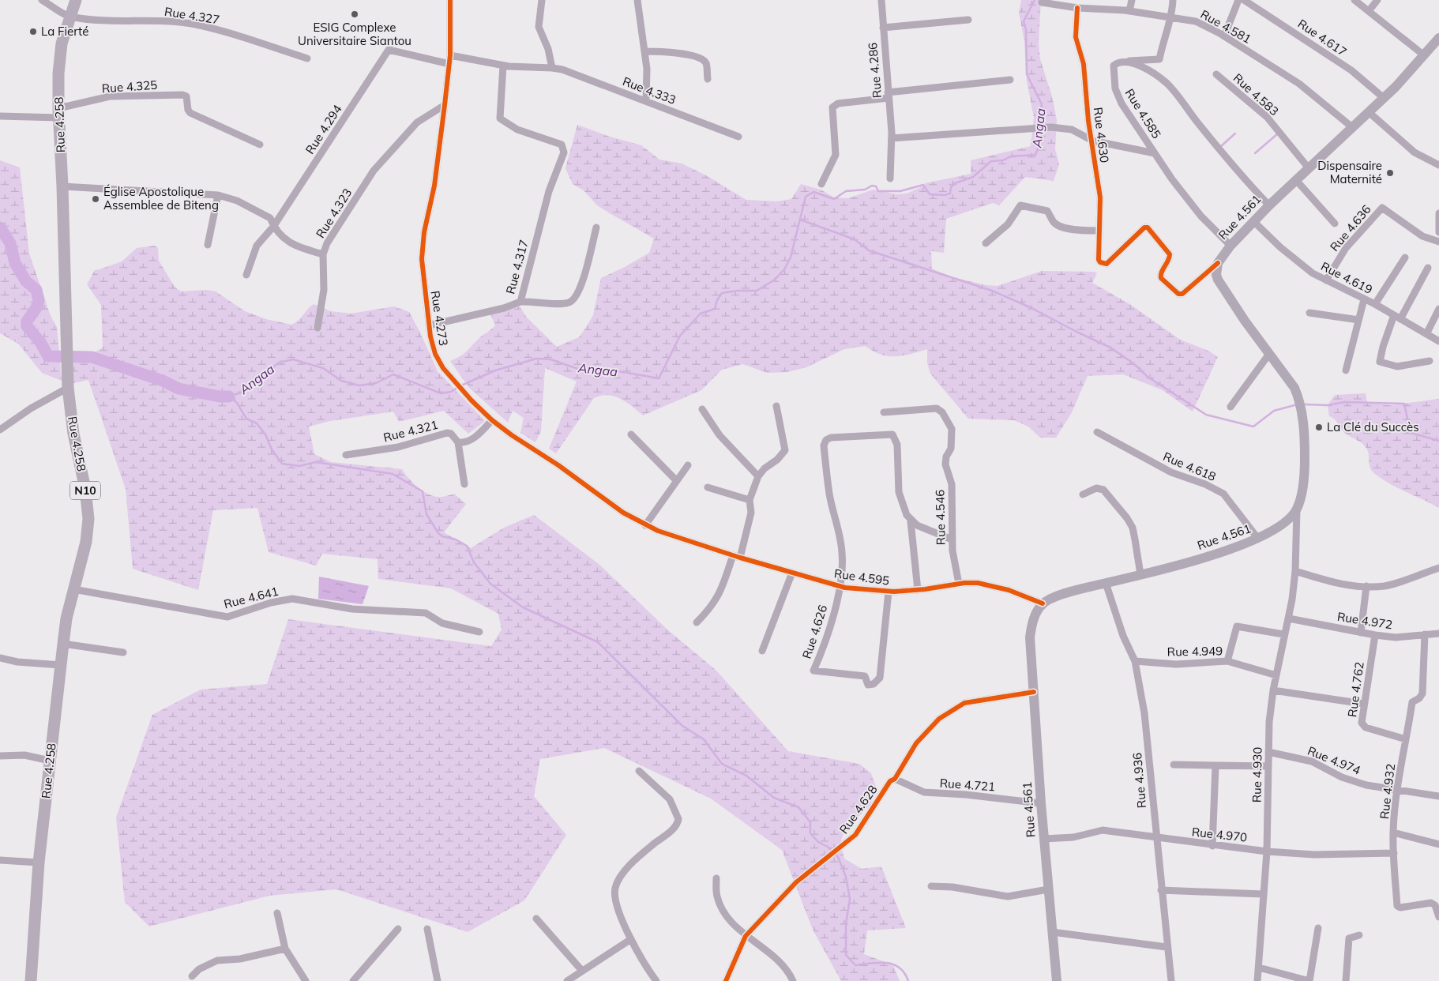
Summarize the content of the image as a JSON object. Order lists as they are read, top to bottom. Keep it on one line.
{"streets":{"highway":["Rue 4.258","N10"],"main road":["Rue 4.561"],"street":["Rue 4.327","Rue 4.581","Rue 4.617","Rue 4.286","Rue 4.325","Rue 4.333","Rue 4.583","Rue 4.585","Rue 4.294","Rue 4.630","Rue 4.323","Rue 4.636","Rue 4.317","Rue 4.619","Rue 4.273","Rue 4.321","Rue 4.618","Rue 4.546","Rue 4.595","Rue 4.641","Rue 4.972","Rue 4.626","Rue 4.949","Rue 4.762","Rue 4.974","Rue 4.930","Rue 4.936","Rue 4.721","Rue 4.932","Rue 4.628","Rue 4.970"]},"crossings":[["Rue 4.327","Rue 4.258"],["Rue 4.581","Rue 4.630"],["Rue 4.581","Rue 4.561"],["Rue 4.617","Rue 4.561"],["Rue 4.325","Rue 4.258"],["Rue 4.583","Rue 4.561"],["Rue 4.585","Rue 4.561"],["Rue 4.258","Rue 4.323"],["Rue 4.258","Rue 4.641"],["Rue 4.294","Rue 4.323"],["Rue 4.294","Rue 4.273"],["Rue 4.630","Rue 4.561"],["Rue 4.323","Rue 4.273"],["Rue 4.561","Rue 4.619"],["Rue 4.561","Rue 4.618"],["Rue 4.561","Rue 4.595"],["Rue 4.561","Rue 4.930"],["Rue 4.561","Rue 4.936"],["Rue 4.561","Rue 4.721"],["Rue 4.561","Rue 4.628"],["Rue 4.561","Rue 4.970"],["Rue 4.636","Rue 4.619"],["Rue 4.317","Rue 4.273"],["Rue 4.273","Rue 4.595"],["Rue 4.546","Rue 4.595"],["Rue 4.595","Rue 4.626"],["Rue 4.972","Rue 4.762"],["Rue 4.972","Rue 4.930"],["Rue 4.972","Rue 4.932"],["Rue 4.949","Rue 4.930"],["Rue 4.949","Rue 4.936"],["Rue 4.762","Rue 4.932"],["Rue 4.974","Rue 4.930"],["Rue 4.974","Rue 4.932"],["Rue 4.930","Rue 4.970"],["Rue 4.936","Rue 4.970"],["Rue 4.721","Rue 4.628"],["Rue 4.932","Rue 4.970"]],"water":["Angaa"],"places":["ESIG Complexe Universitaire Siantou","La Fierté","Dispensaire Maternité","Église Apostolique Assemblee de Biteng","La Clé du Succès"]}
